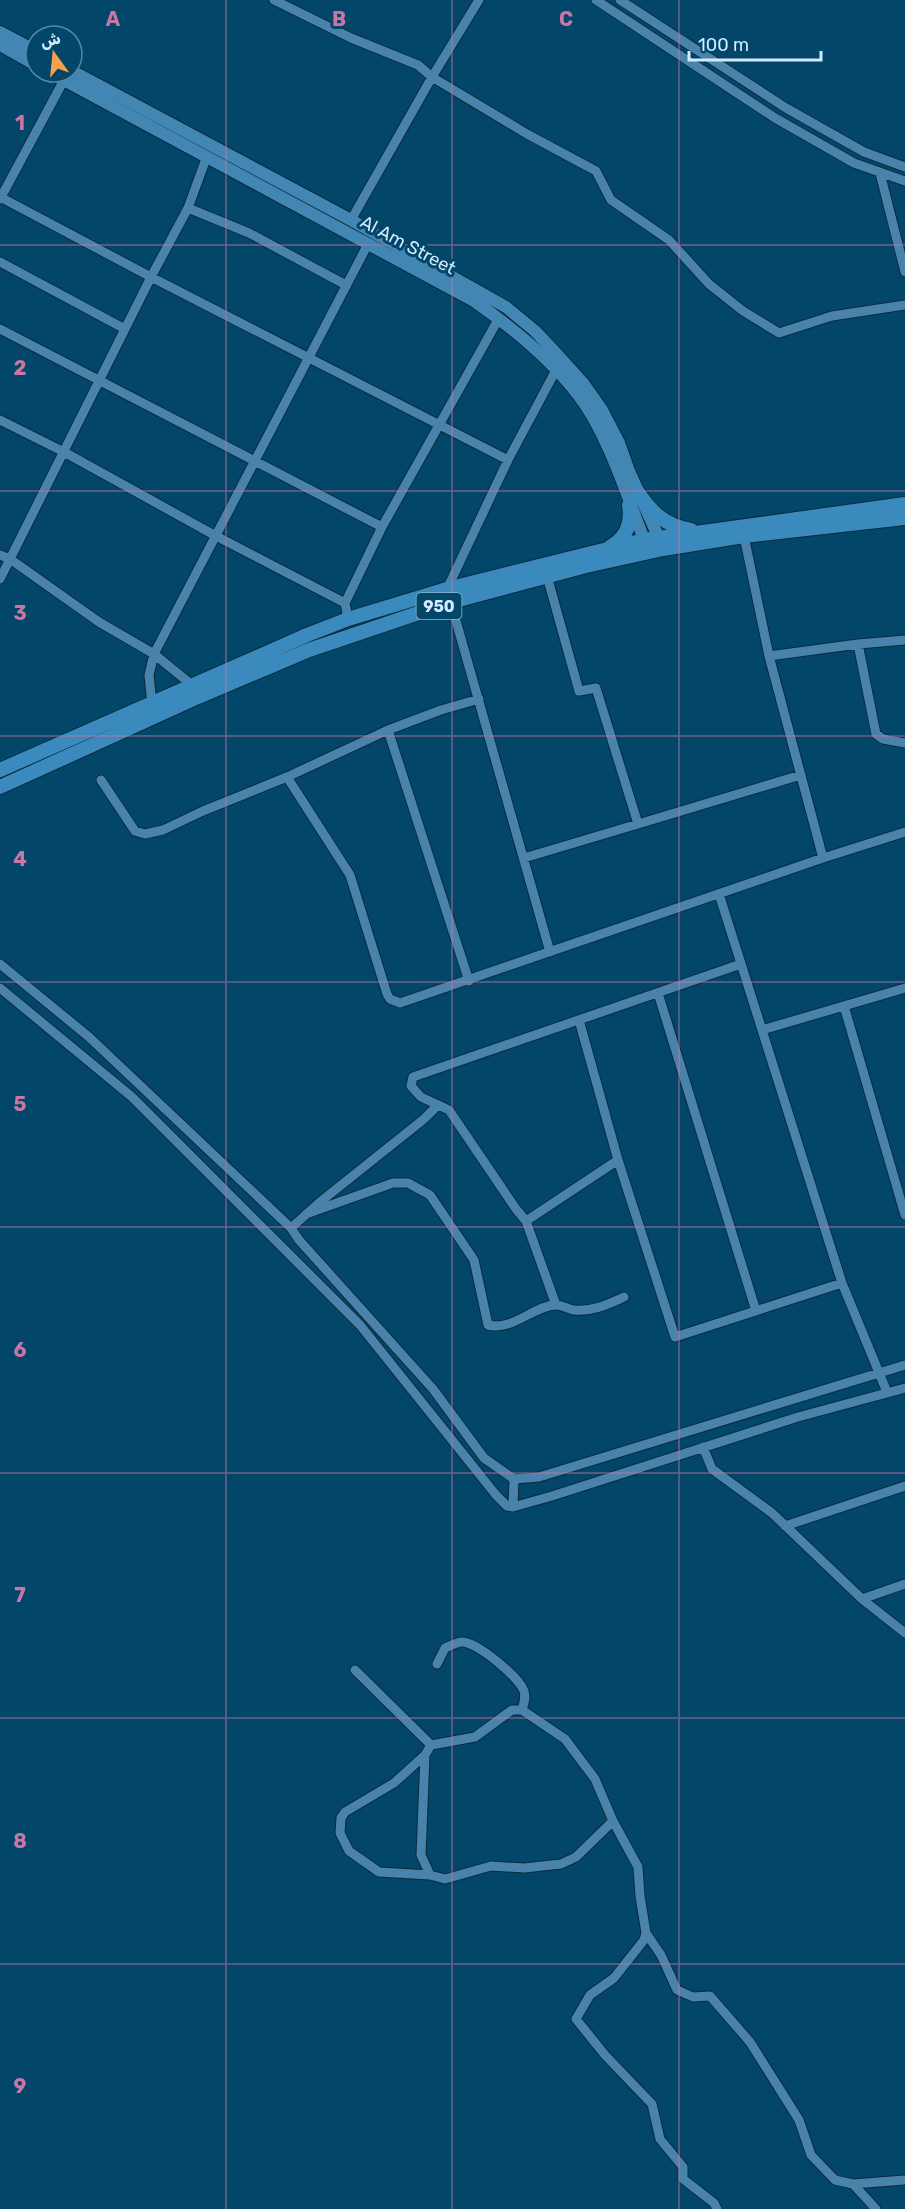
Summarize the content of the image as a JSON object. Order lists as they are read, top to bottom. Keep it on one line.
{"streets":{"main road":["Al Am Street","950"]},"crossings":[["Al Am Street","950"]],"scale_bar":"100 m","north":"top","grid":{"columns":["A","B","C"],"rows":["1","2","3","4","5","6","7","8","9"]}}
